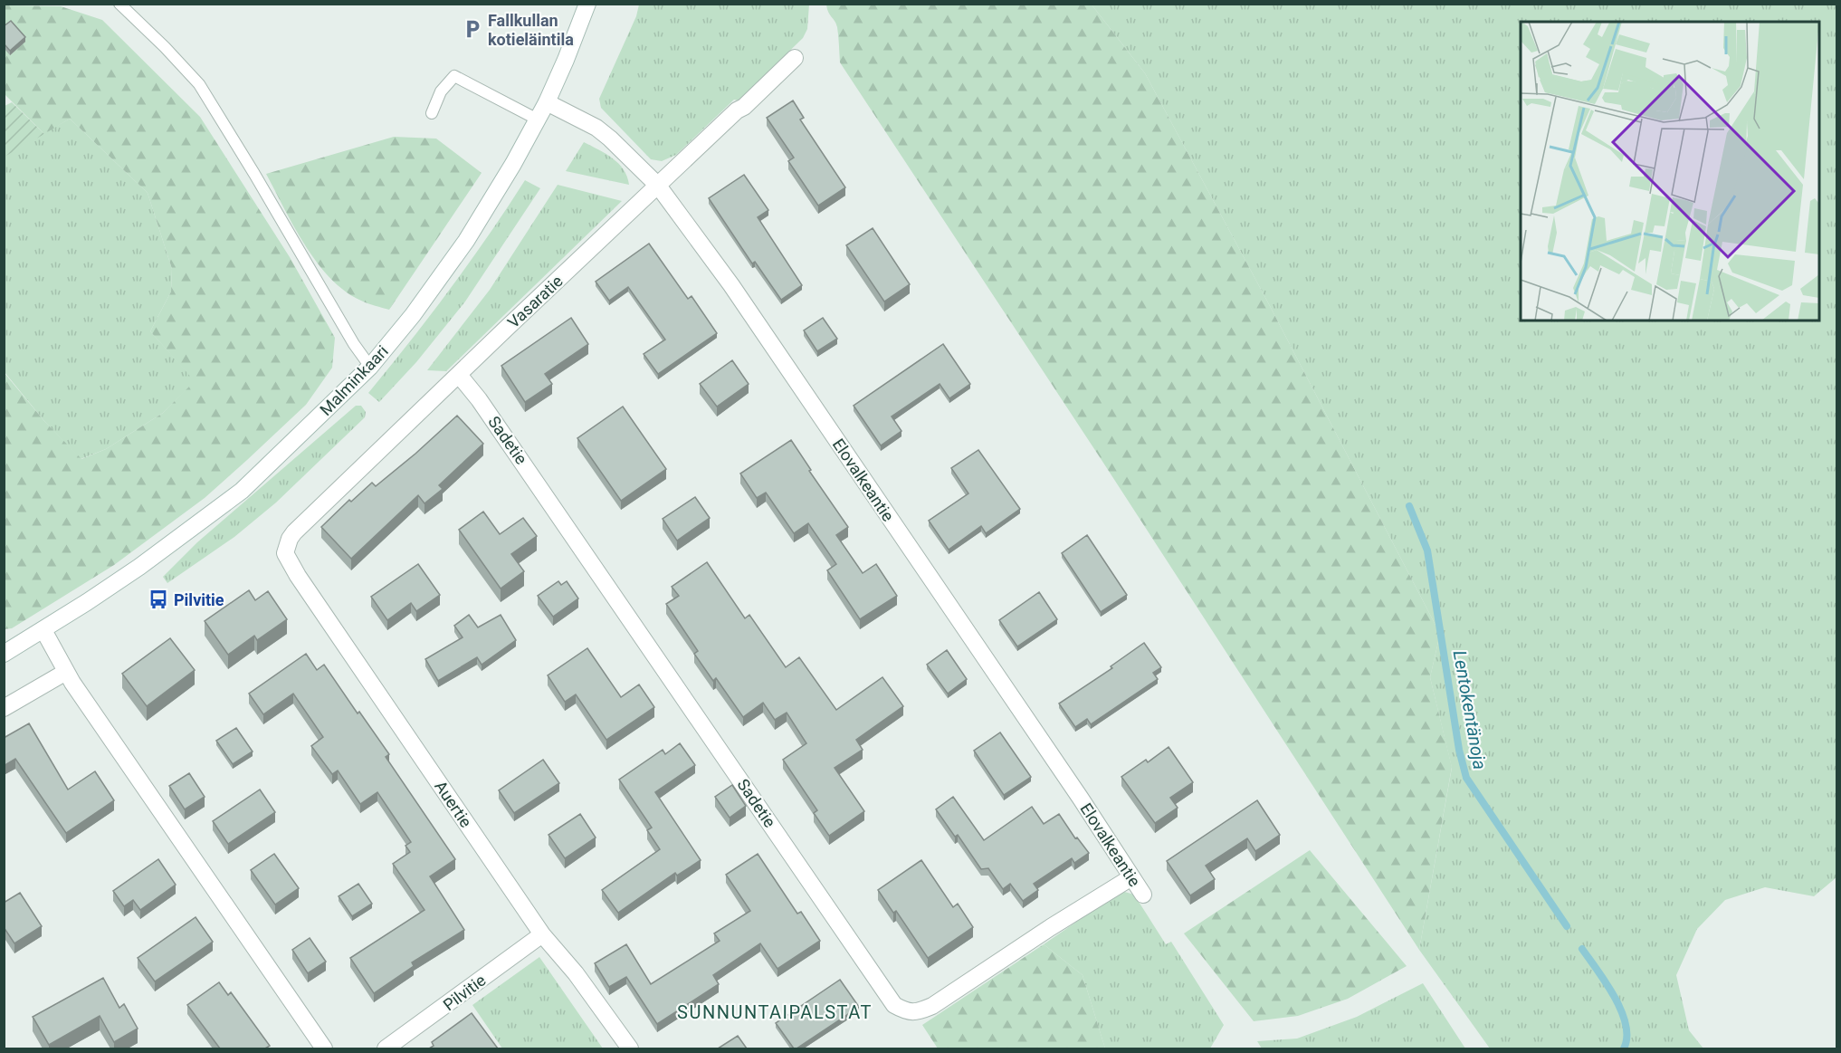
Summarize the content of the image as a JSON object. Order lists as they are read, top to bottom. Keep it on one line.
{"streets":{"street":["Vasaratie","Malminkaari","Sadetie","Elovalkeantie","Auertie","Pilvitie"]},"crossings":[["Vasaratie","Sadetie"],["Vasaratie","Elovalkeantie"],["Vasaratie","Auertie"],["Malminkaari","Elovalkeantie"],["Sadetie","Elovalkeantie"],["Auertie","Pilvitie"]],"districts":["SUNNUNTAIPALSTAT"],"water":["Lentokentänoja"],"places":{"parking":["Fallkullan kotieläintila"],"bus stop":["Pilvitie"]}}
